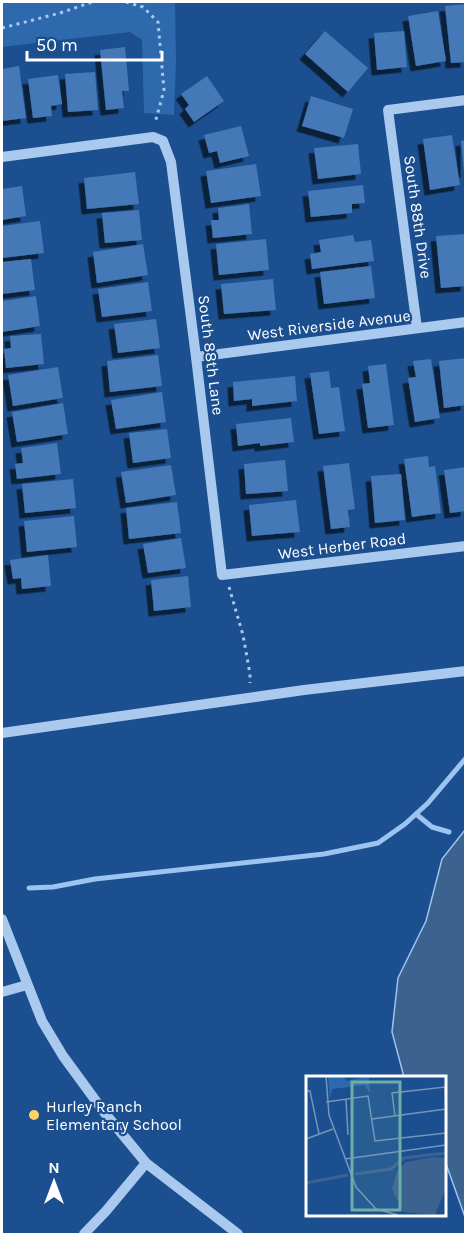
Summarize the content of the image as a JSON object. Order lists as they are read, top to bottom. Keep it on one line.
{"streets":{"street":["South 88th Drive","West Riverside Avenue","South 88th Lane","West Herber Road"]},"crossings":[["South 88th Drive","West Riverside Avenue"],["West Riverside Avenue","South 88th Lane"],["South 88th Lane","West Herber Road"]],"places":["Hurley Ranch Elementary School"],"scale_bar":"50 m","north":"top"}
